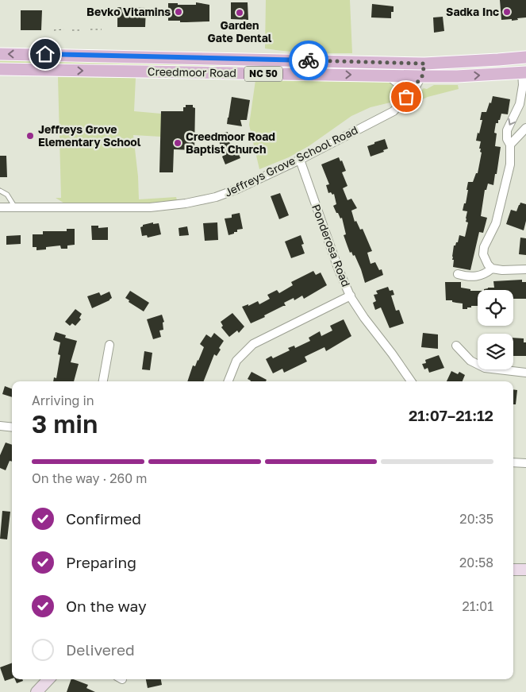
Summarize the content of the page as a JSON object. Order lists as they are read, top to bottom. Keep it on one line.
{"streets":{"main road":["Creedmoor Road","NC 50"],"street":["Jeffreys Grove School Road","Ponderosa Road"]},"crossings":[["Creedmoor Road","Jeffreys Grove School Road"],["Jeffreys Grove School Road","Ponderosa Road"]],"places":["Bevko Vitamins","Sadka Inc","Garden Gate Dental","Jeffreys Grove Elementary School","Creedmoor Road Baptist Church"],"page":{"heading":["3 min","Arriving in","21:07–21:12"],"bar":"On the way · 260 m","list":[["Confirmed","20:35"],["Preparing","20:58"],["On the way","21:01"],"Delivered"]}}
